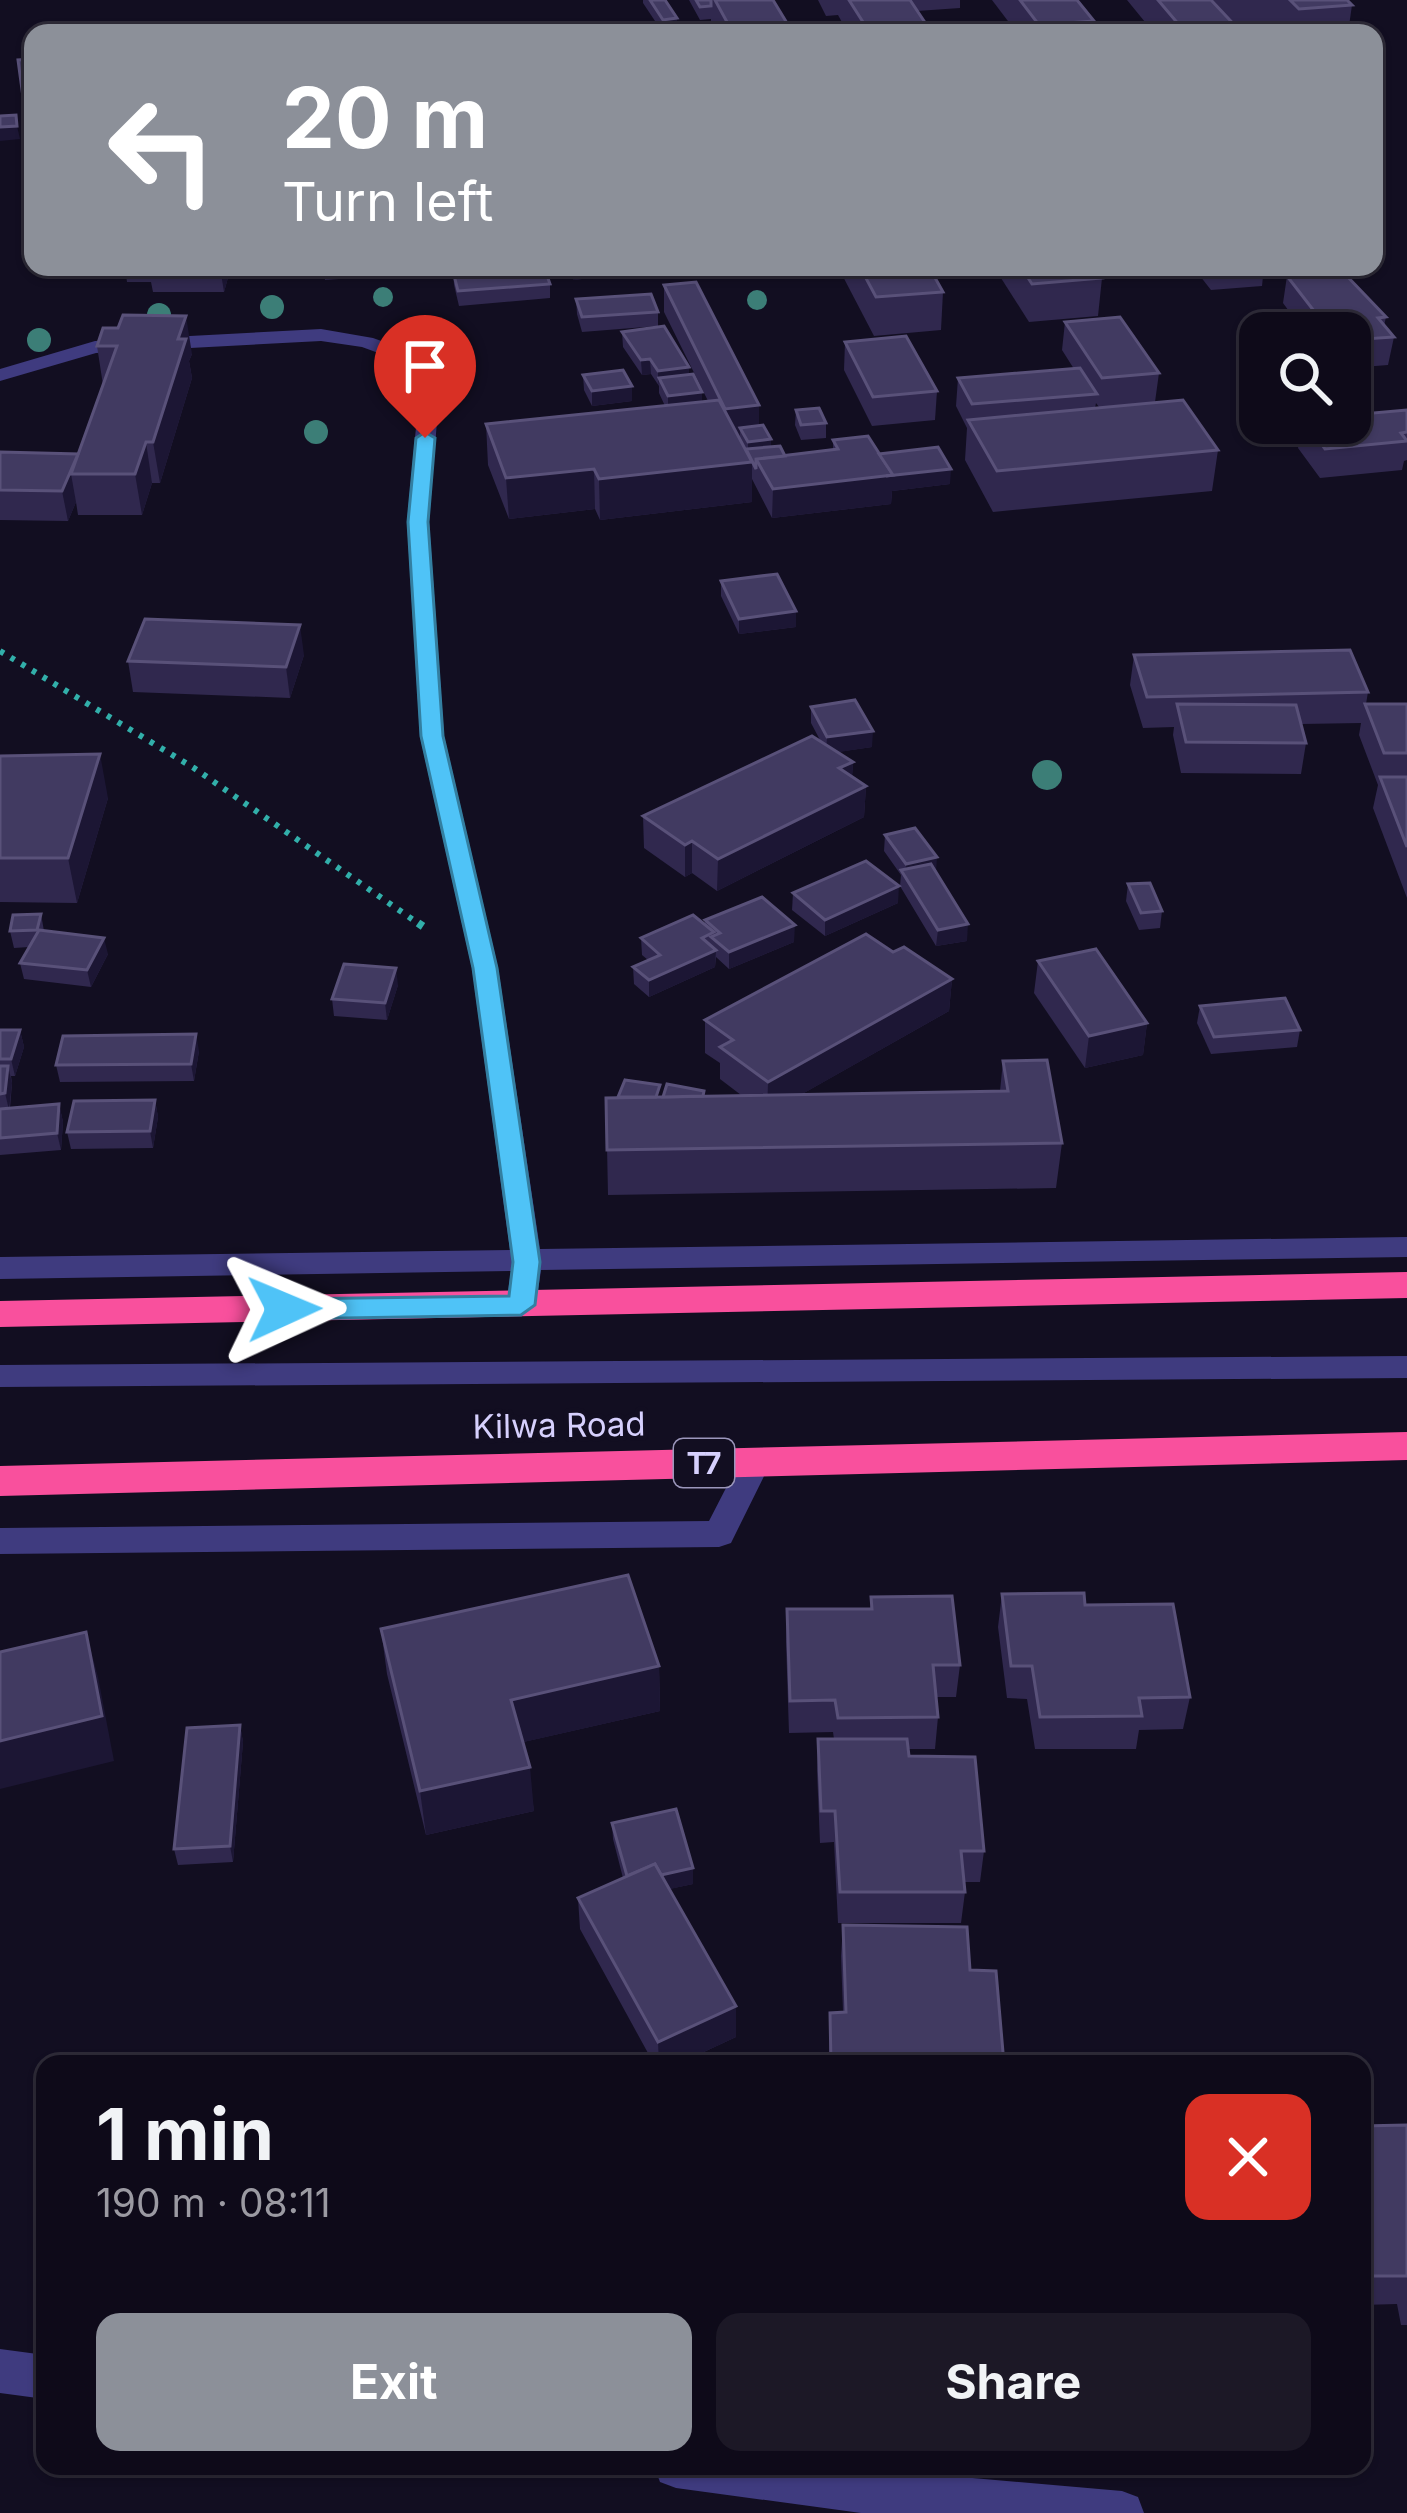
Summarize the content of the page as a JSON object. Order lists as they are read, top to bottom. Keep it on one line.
{"streets":{"highway":["Kilwa Road","T7"]},"page":{"turn":["20 m","Turn left"],"heading":["1 min","190 m · 08:11"],"buttons":["Exit","Share"]}}
